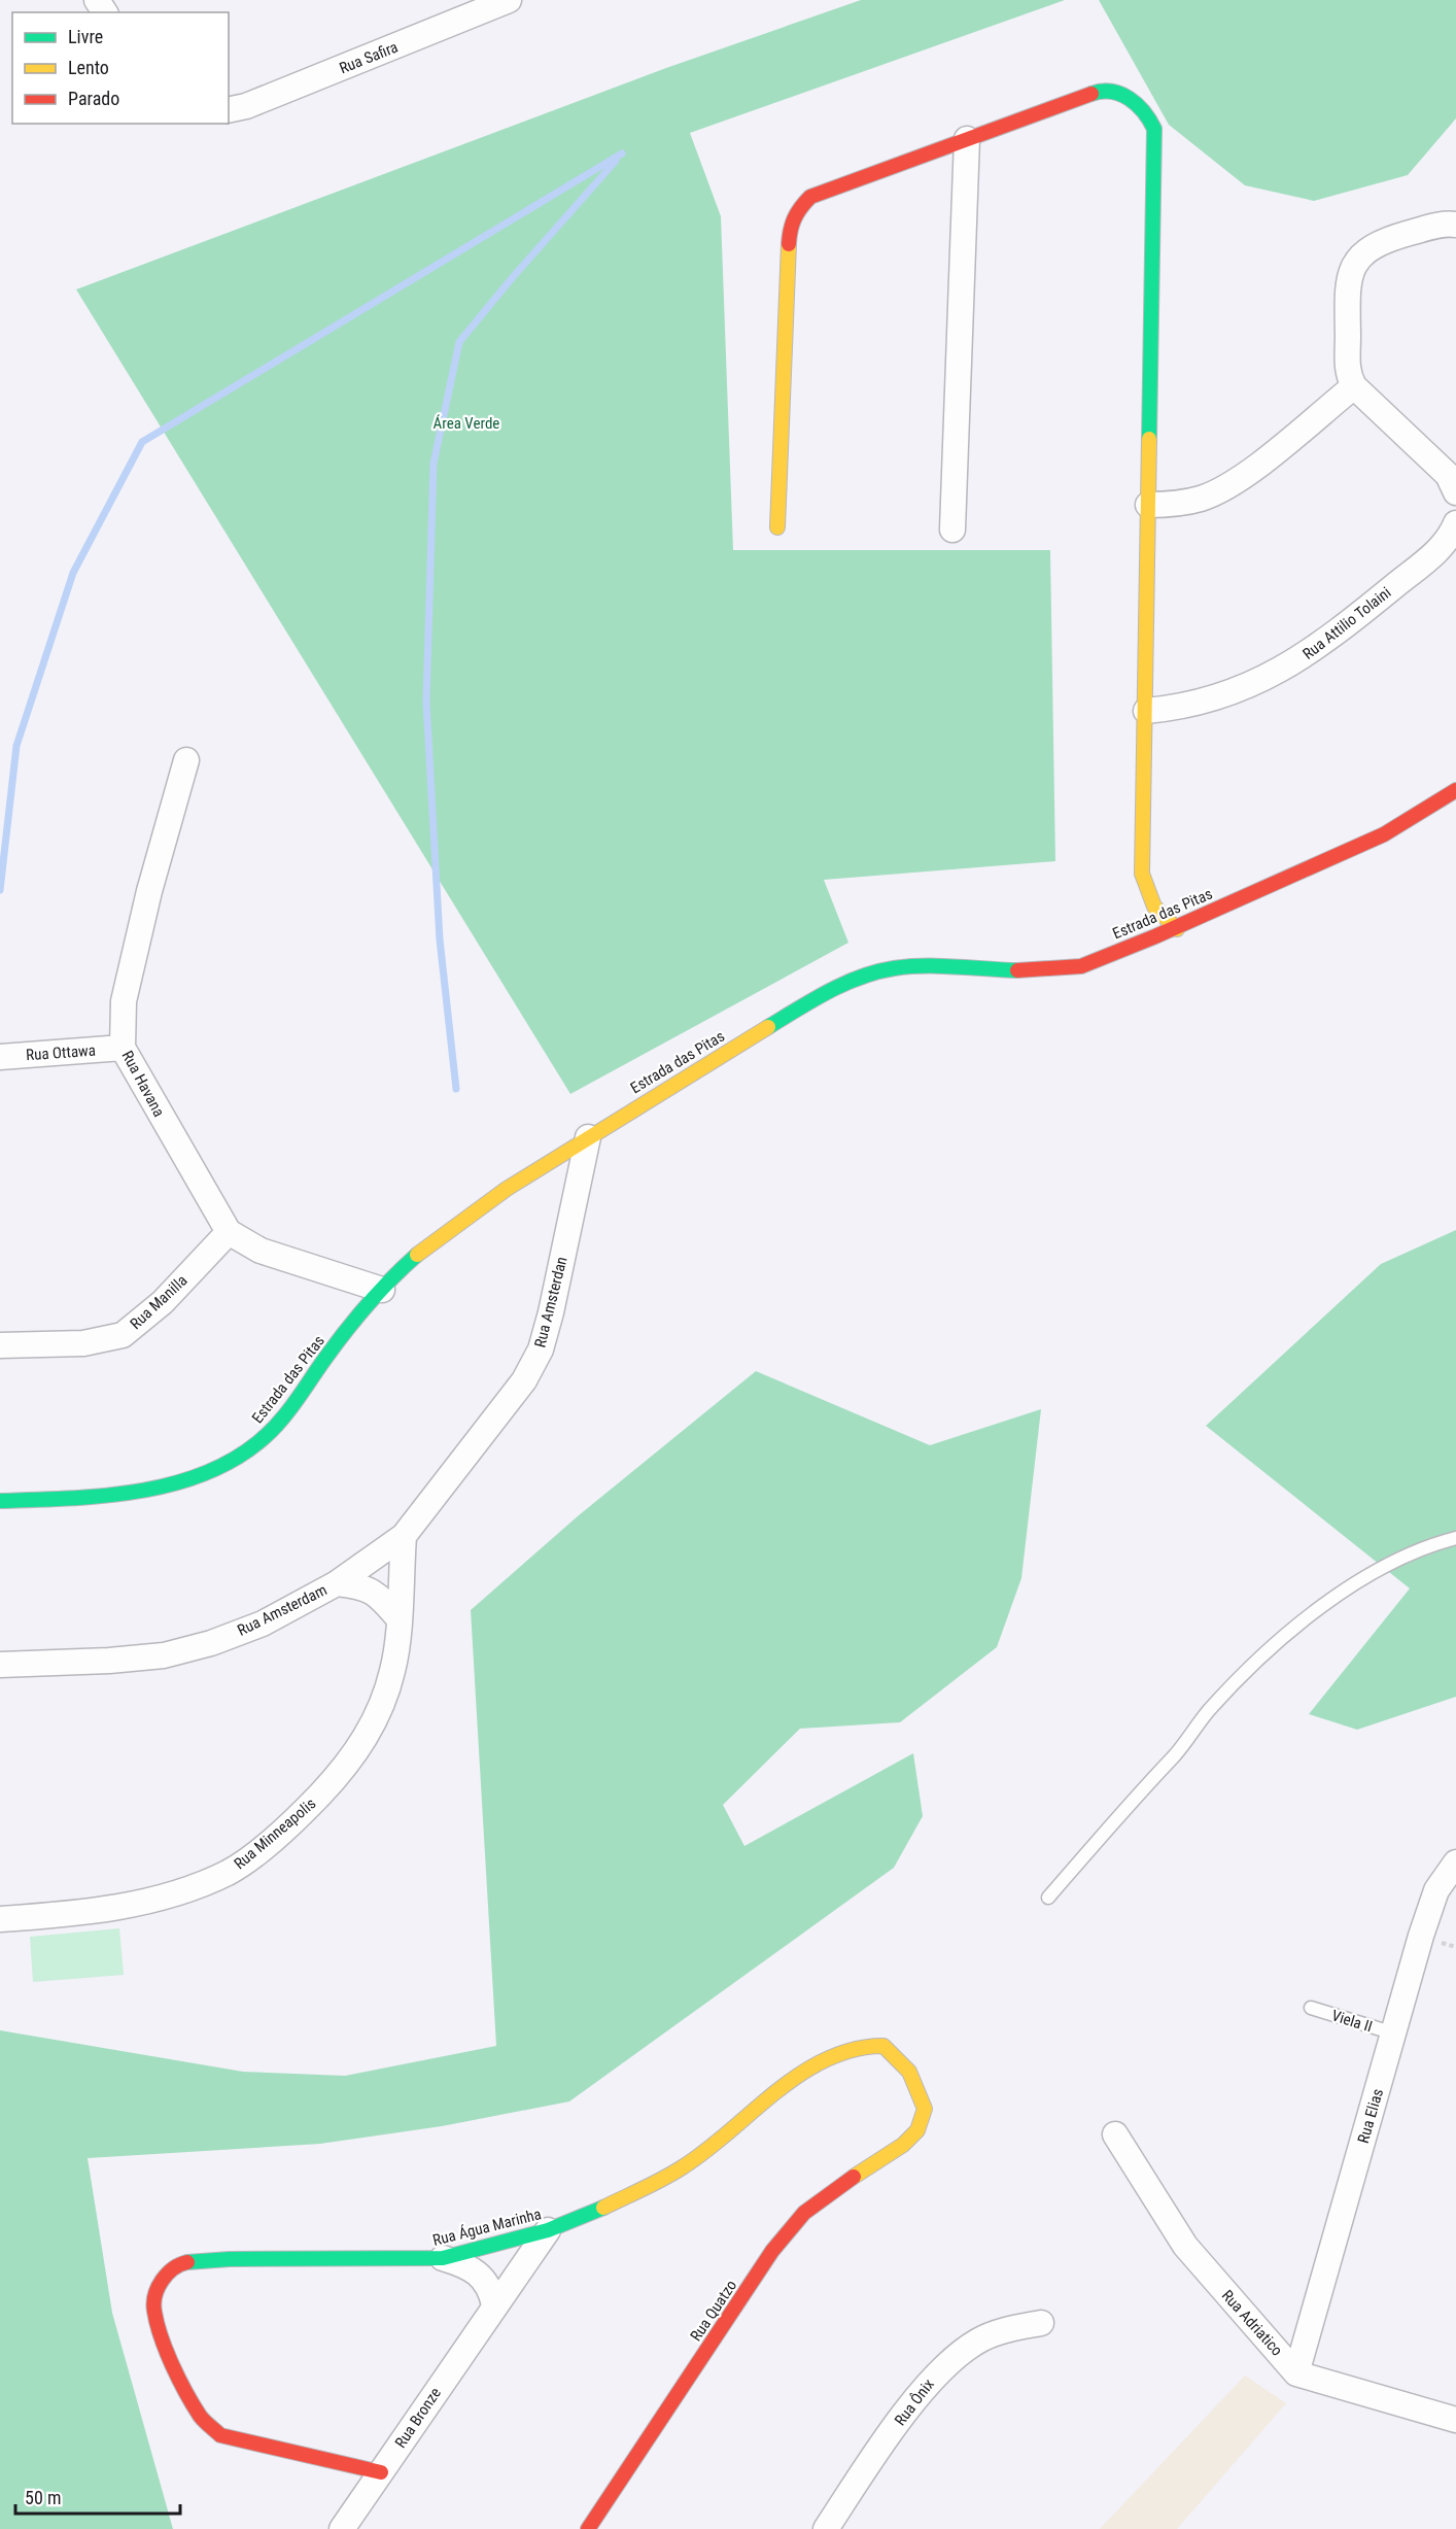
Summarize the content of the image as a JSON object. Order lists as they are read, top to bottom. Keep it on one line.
{"streets":{"street":["Rua Safira","Rua Attilio Tolaini","Estrada das Pitas","Rua Ottawa","Rua Havana","Rua Manilla","Rua Amsterdan","Rua Amsterdam","Rua Minneapolis","Rua Elias","Rua Água Marinha","Rua Quatzo","Rua Adriatico","Rua Ônix","Rua Bronze"],"lane":["Viela II"]},"crossings":[["Estrada das Pitas","Rua Havana"],["Estrada das Pitas","Rua Amsterdan"],["Rua Ottawa","Rua Havana"],["Rua Havana","Rua Manilla"],["Rua Amsterdan","Rua Amsterdam"],["Rua Amsterdan","Rua Minneapolis"],["Rua Amsterdam","Rua Minneapolis"],["Viela II","Rua Elias"],["Rua Elias","Rua Adriatico"],["Rua Água Marinha","Rua Quatzo"],["Rua Água Marinha","Rua Bronze"]],"parks":["Área Verde"],"legend":["Livre","Lento","Parado"],"scale_bar":"50 m"}
